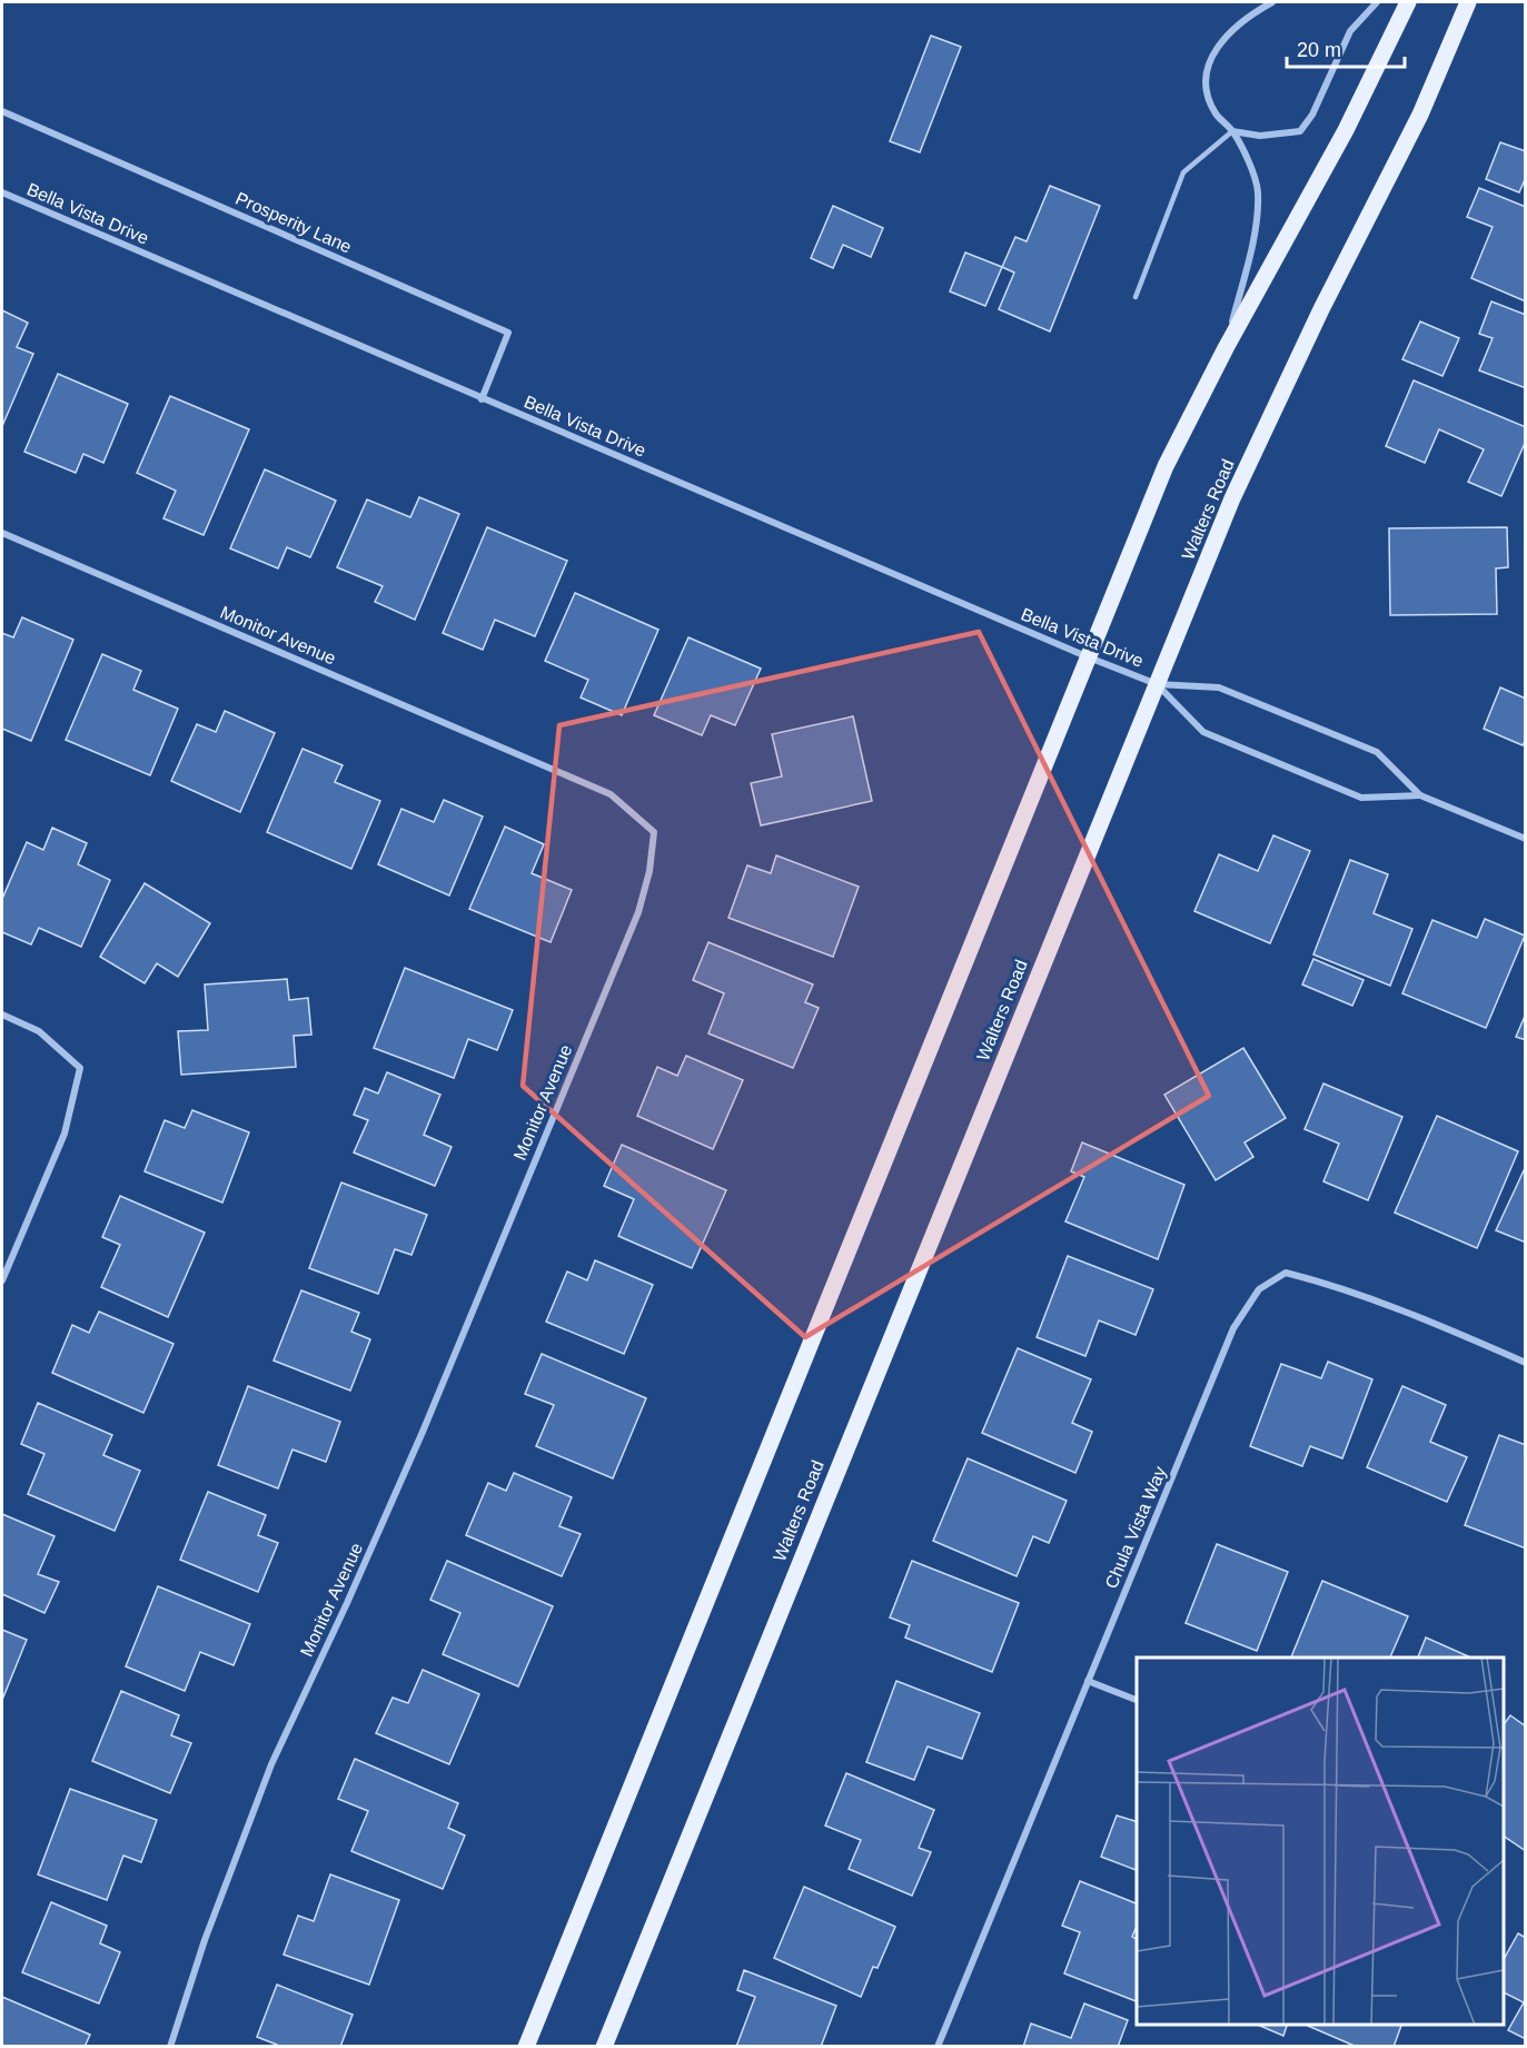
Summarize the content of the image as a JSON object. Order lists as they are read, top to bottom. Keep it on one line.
{"streets":{"main road":["Walters Road"],"street":["Bella Vista Drive","Prosperity Lane","Monitor Avenue","Chula Vista Way"]},"crossings":[["Bella Vista Drive","Prosperity Lane"],["Bella Vista Drive","Walters Road"]],"scale_bar":"20 m"}
